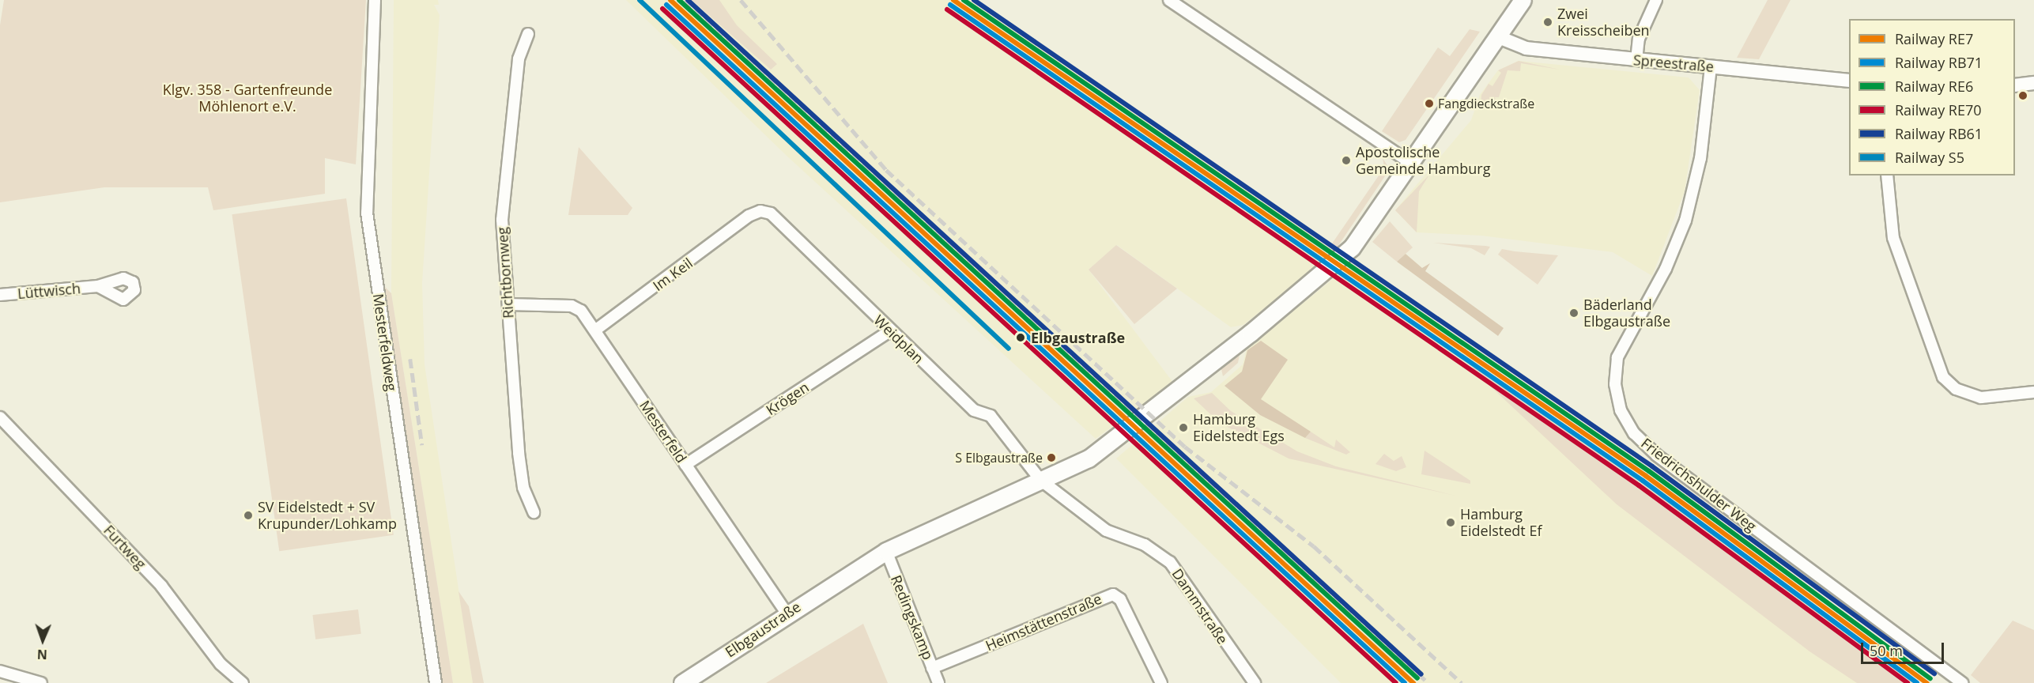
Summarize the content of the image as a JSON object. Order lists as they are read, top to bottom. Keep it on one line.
{"streets":{"main road":["Elbgaustraße"],"street":["Spreestraße","Richtbornweg","Im Keil","Lüttwisch","Weidplan","Mesterfeldweg","Krögen","Mesterfeld","Friedrichshulder Weg","Furtweg","Dammstraße","Redingskamp","Heimstättenstraße"]},"crossings":[["Spreestraße","Friedrichshulder Weg"],["Spreestraße","Elbgaustraße"],["Richtbornweg","Mesterfeld"],["Im Keil","Weidplan"],["Im Keil","Mesterfeld"],["Weidplan","Krögen"],["Weidplan","Dammstraße"],["Weidplan","Elbgaustraße"],["Krögen","Mesterfeld"],["Mesterfeld","Elbgaustraße"],["Dammstraße","Elbgaustraße"],["Redingskamp","Heimstättenstraße"],["Redingskamp","Elbgaustraße"]],"parks":["Klgv. 358 - Gartenfreunde Möhlenort e.V."],"places":["Zwei Kreisscheiben","Fangdieckstraße","Apostolische Gemeinde Hamburg","Bäderland Elbgaustraße","Elbgaustraße","Hamburg Eidelstedt Egs","S Elbgaustraße","SV Eidelstedt + SV Krupunder/Lohkamp","Hamburg Eidelstedt Ef"],"lines":["rail line RE7","rail line RE6","rail line RB61","rail line S5","rail line RB71","rail line RE70"],"legend":["Railway RE7","Railway RB71","Railway RE6","Railway RE70","Railway RB61","Railway S5"],"scale_bar":"50 m","north":"bottom"}
